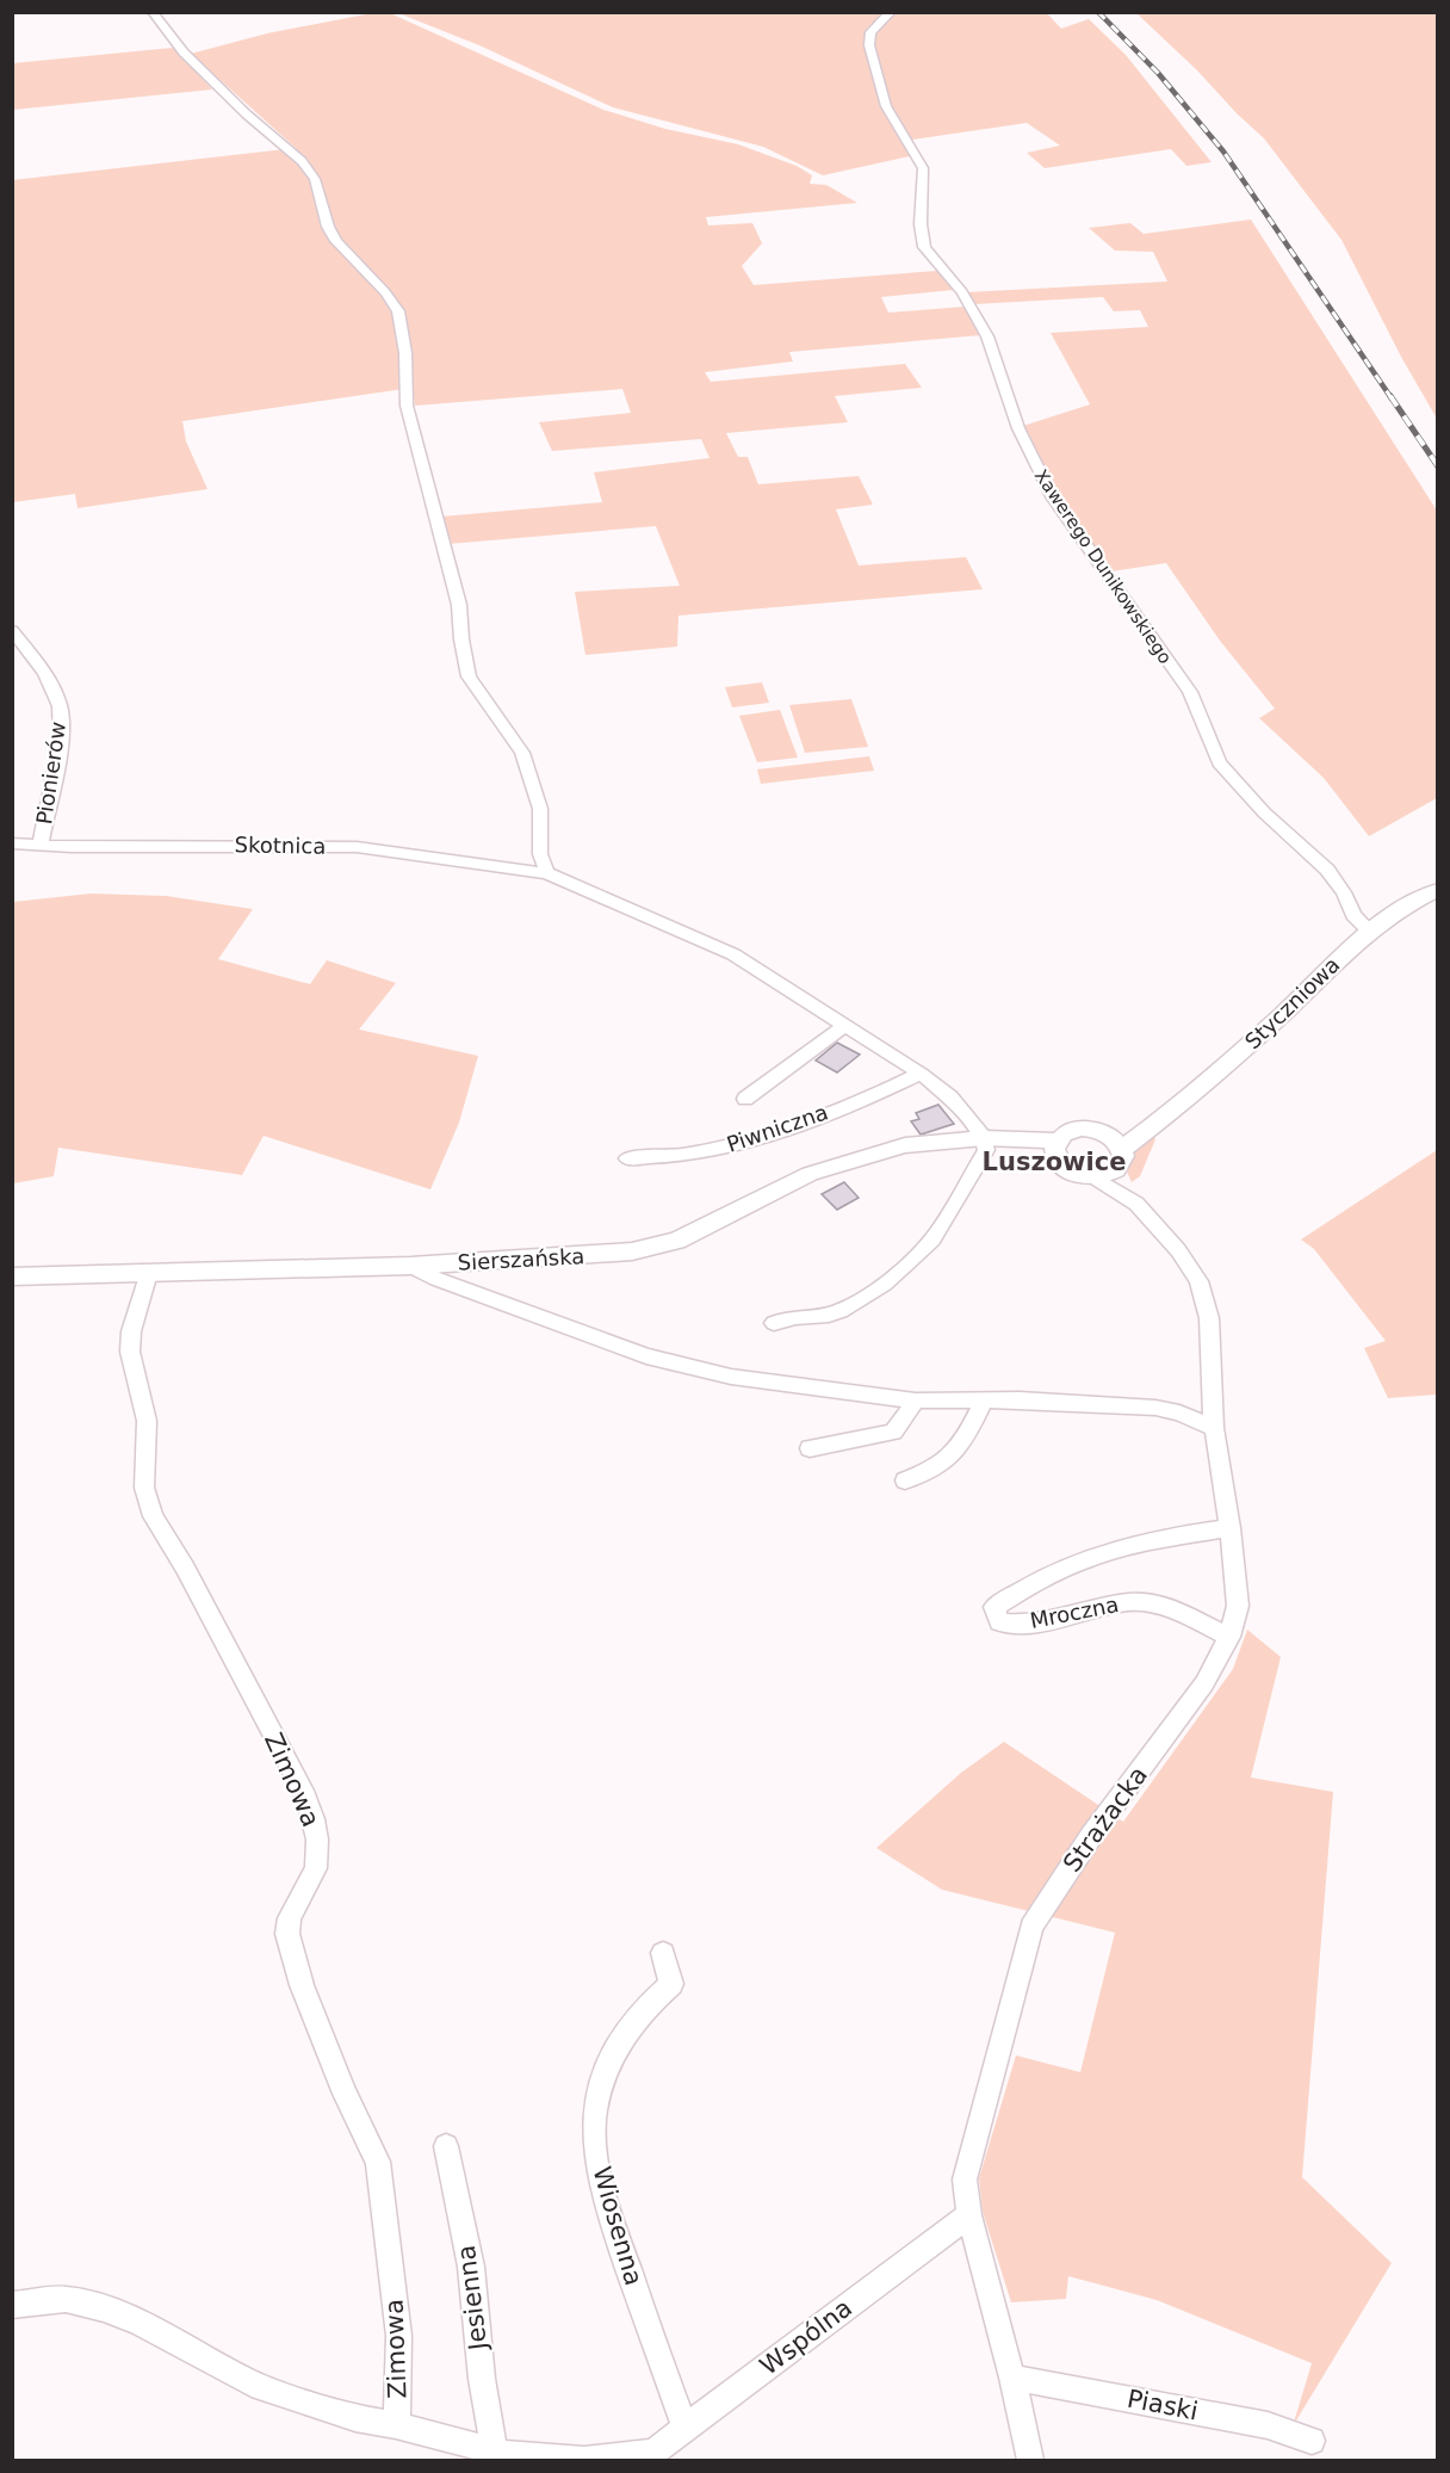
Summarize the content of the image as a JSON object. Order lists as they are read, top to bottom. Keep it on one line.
{"streets":{"street":["Xawerego Dunikowskiego","Pionierów","Skotnica","Styczniowa","Piwniczna","Sierszańska","Mroczna","Zimowa","Strażacka","Wiosenna","Jesienna","Wspólna","Piaski"]},"crossings":[["Xawerego Dunikowskiego","Styczniowa"],["Pionierów","Skotnica"],["Skotnica","Piwniczna"],["Skotnica","Sierszańska"],["Styczniowa","Sierszańska"],["Styczniowa","Strażacka"],["Sierszańska","Zimowa"],["Sierszańska","Strażacka"],["Mroczna","Strażacka"],["Strażacka","Wspólna"],["Strażacka","Piaski"],["Wiosenna","Wspólna"]],"districts":["Luszowice"]}
